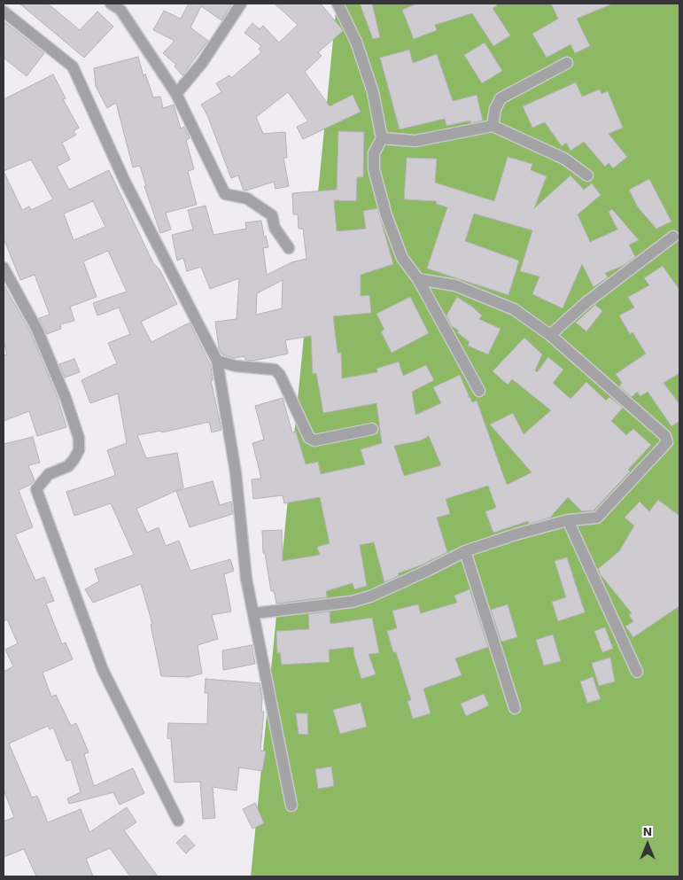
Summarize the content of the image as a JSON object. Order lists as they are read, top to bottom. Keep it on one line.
{"north":"top"}
